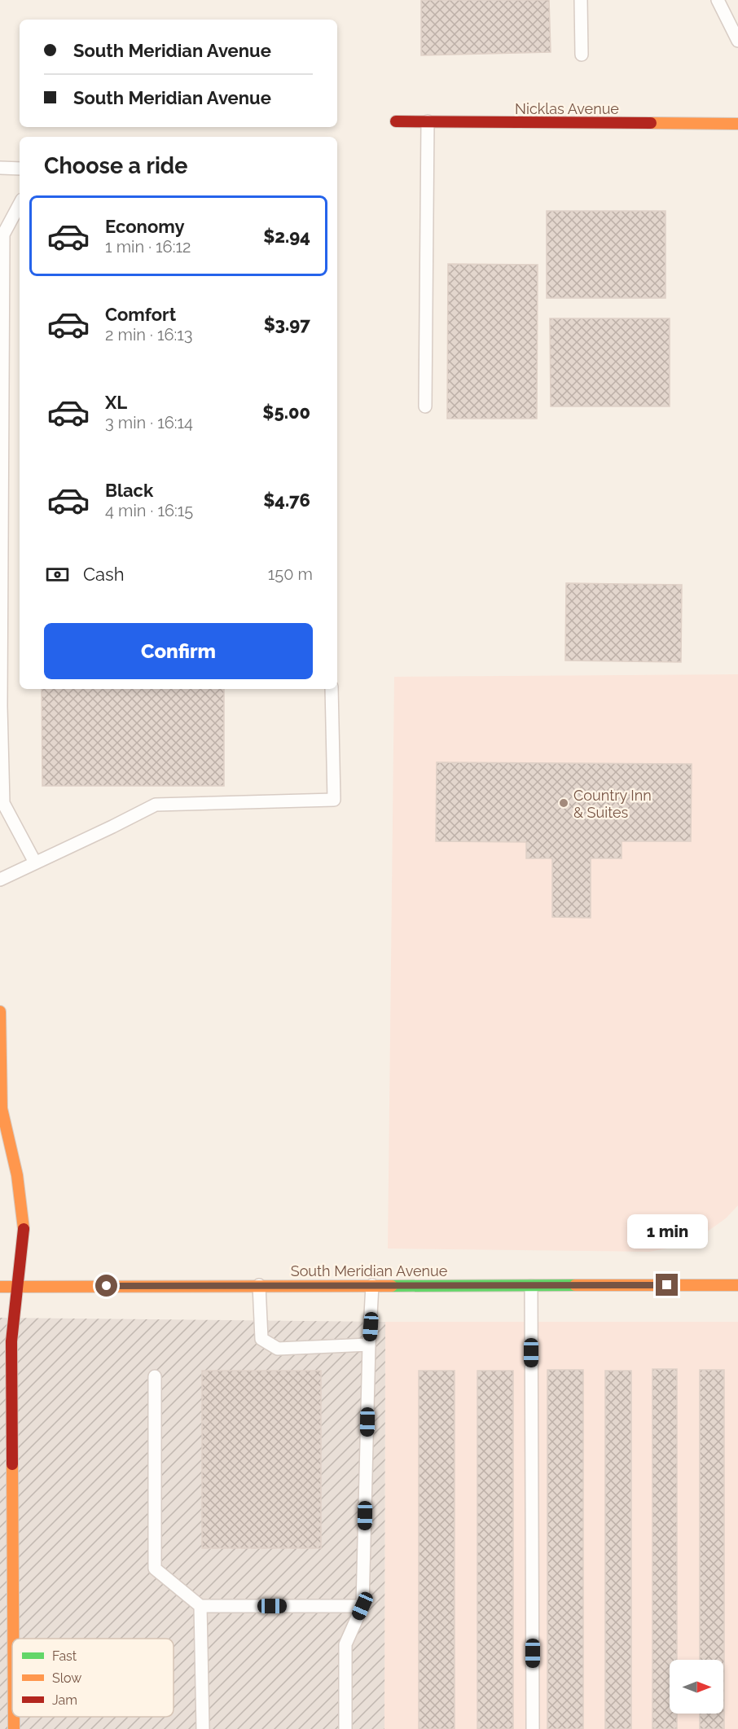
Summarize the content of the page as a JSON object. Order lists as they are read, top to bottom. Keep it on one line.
{"streets":{"street":["Nicklas Avenue","South Meridian Avenue"]},"places":["Country Inn & Suites"],"legend":["Fast","Slow","Jam"],"north":"right","page":{"banner":["South Meridian Avenue","South Meridian Avenue"],"heading":"Choose a ride","list":[{"name":"Economy","note":"1 min · 16:12","value":"$2.94"},{"name":"Comfort","note":"2 min · 16:13","value":"$3.97"},{"name":"XL","note":"3 min · 16:14","value":"$5.00"},{"name":"Black","note":"4 min · 16:15","value":"$4.76"}],"pay":["Cash","150 m"],"buttons":"Confirm","bubble":"1 min"}}
